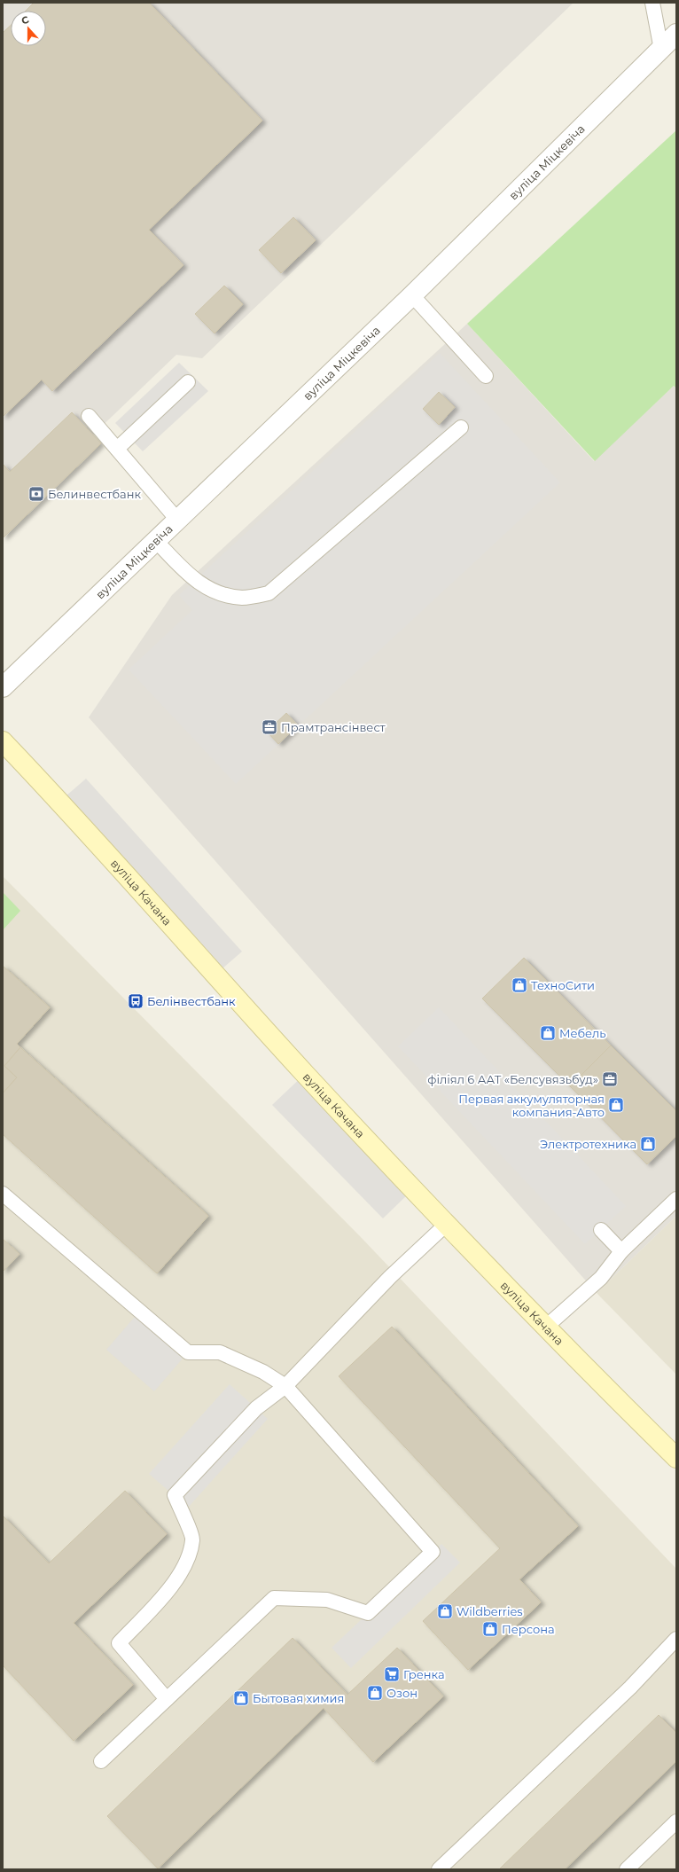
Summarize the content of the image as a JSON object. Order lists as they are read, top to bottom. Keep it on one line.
{"streets":{"main road":["вуліца Качана"],"street":["вуліца Міцкевіча"]},"places":{"bank":["Белинвестбанк"],"office":["Прамтрансінвест","філіял 6 ААТ «Белсувязьбуд»"],"shop":["ТехноСити","Мебель","Первая аккумуляторная компания-Авто","Электротехника","Wildberries","Персона","Озон","Бытовая химия"],"bus stop":["Белінвестбанк"],"supermarket":["Гренка"]},"north":"top"}
